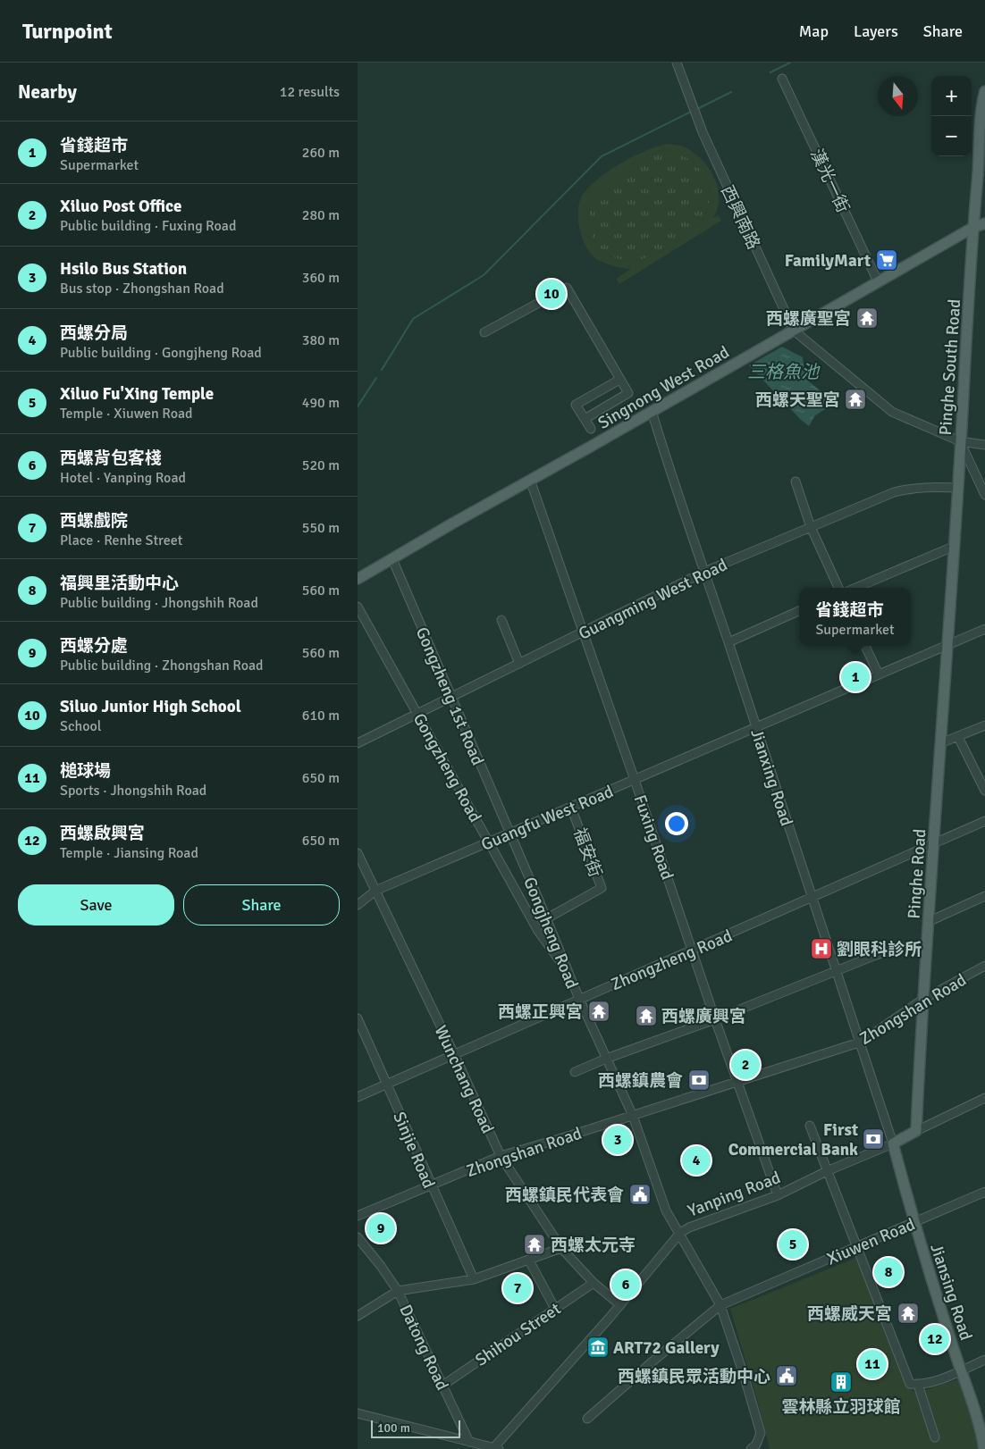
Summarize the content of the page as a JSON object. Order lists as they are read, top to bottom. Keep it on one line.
{"streets":{"main road":["Pinghe South Road","Singnong West Road","Pinghe Road","Yanping Road","Jiansing Road"],"street":["漢光一街","西興南路","Guangming West Road","Gongzheng 1st Road","Gongzheng Road","Jianxing Road","Guangfu West Road","Fuxing Road","福安街","Gongjheng Road","Zhongzheng Road","Zhongshan Road","Wunchang Road","Sinjie Road","Xiuwen Road","Shihou Street","Datong Road"]},"crossings":[["漢光一街","Singnong West Road"],["西興南路","Singnong West Road"],["Pinghe South Road","Singnong West Road"],["Pinghe South Road","Guangming West Road"],["Pinghe South Road","Guangfu West Road"],["Pinghe South Road","Pinghe Road"],["Singnong West Road","Gongzheng 1st Road"],["Singnong West Road","Jianxing Road"],["Singnong West Road","Fuxing Road"],["Guangming West Road","Gongzheng 1st Road"],["Guangming West Road","Gongzheng Road"],["Guangming West Road","Jianxing Road"],["Guangming West Road","Fuxing Road"],["Gongzheng 1st Road","Guangfu West Road"],["Gongzheng 1st Road","Gongjheng Road"],["Gongzheng Road","Guangfu West Road"],["Gongzheng Road","Gongjheng Road"],["Jianxing Road","Guangfu West Road"],["Jianxing Road","Zhongzheng Road"],["Jianxing Road","Zhongshan Road"],["Jianxing Road","Yanping Road"],["Jianxing Road","Jiansing Road"],["Guangfu West Road","Fuxing Road"],["Guangfu West Road","福安街"],["Guangfu West Road","Pinghe Road"],["Guangfu West Road","Gongjheng Road"],["Guangfu West Road","Wunchang Road"],["Fuxing Road","Zhongzheng Road"],["Fuxing Road","Zhongshan Road"],["Fuxing Road","Yanping Road"],["福安街","Gongjheng Road"],["Pinghe Road","Zhongzheng Road"],["Pinghe Road","Zhongshan Road"],["Pinghe Road","Yanping Road"],["Gongjheng Road","Zhongzheng Road"],["Gongjheng Road","Zhongshan Road"],["Gongjheng Road","Yanping Road"],["Gongjheng Road","Xiuwen Road"],["Zhongzheng Road","Wunchang Road"],["Zhongzheng Road","Sinjie Road"],["Zhongshan Road","Wunchang Road"],["Zhongshan Road","Sinjie Road"],["Wunchang Road","Yanping Road"],["Wunchang Road","Shihou Street"],["Yanping Road","Jiansing Road"],["Xiuwen Road","Jiansing Road"],["Shihou Street","Datong Road"]],"water":["三格魚池"],"places":{"supermarket":["FamilyMart"],"temple":["西螺廣聖宮","西螺天聖宮","西螺正興宮","西螺廣興宮","西螺太元寺","西螺威天宮"],"hospital":["劉眼科診所"],"bank":["西螺鎮農會","First Commercial Bank"],"public building":["西螺鎮民代表會","西螺鎮民眾活動中心"],"museum":["ART72 Gallery"],"building":["雲林縣立羽球館"]},"scale_bar":"100 m","north":"bottom","page":{"header":"Turnpoint","nav":["Map","Layers","Share"],"heading":["Nearby","12 results"],"map_buttons":["+","−"],"list":[{"mark":"1","name":"省錢超市","note":"Supermarket","value":"260 m"},{"mark":"2","name":"Xiluo Post Office","note":"Public building · Fuxing Road","value":"280 m"},{"mark":"3","name":"Hsilo Bus Station","note":"Bus stop · Zhongshan Road","value":"360 m"},{"mark":"4","name":"西螺分局","note":"Public building · Gongjheng Road","value":"380 m"},{"mark":"5","name":"Xiluo Fu'Xing Temple","note":"Temple · Xiuwen Road","value":"490 m"},{"mark":"6","name":"西螺背包客棧","note":"Hotel · Yanping Road","value":"520 m"},{"mark":"7","name":"西螺戲院","note":"Place · Renhe Street","value":"550 m"},{"mark":"8","name":"福興里活動中心","note":"Public building · Jhongshih Road","value":"560 m"},{"mark":"9","name":"西螺分處","note":"Public building · Zhongshan Road","value":"560 m"},{"mark":"10","name":"Siluo Junior High School","note":"School","value":"610 m"},{"mark":"11","name":"槌球場","note":"Sports · Jhongshih Road","value":"650 m"},{"mark":"12","name":"西螺啟興宮","note":"Temple · Jiansing Road","value":"650 m"}],"pins":["10","1","2","3","4","9","5","8","6","7","12","11"],"popup":["省錢超市","Supermarket"],"buttons":["Save","Share"],"scale":"100 m"}}
